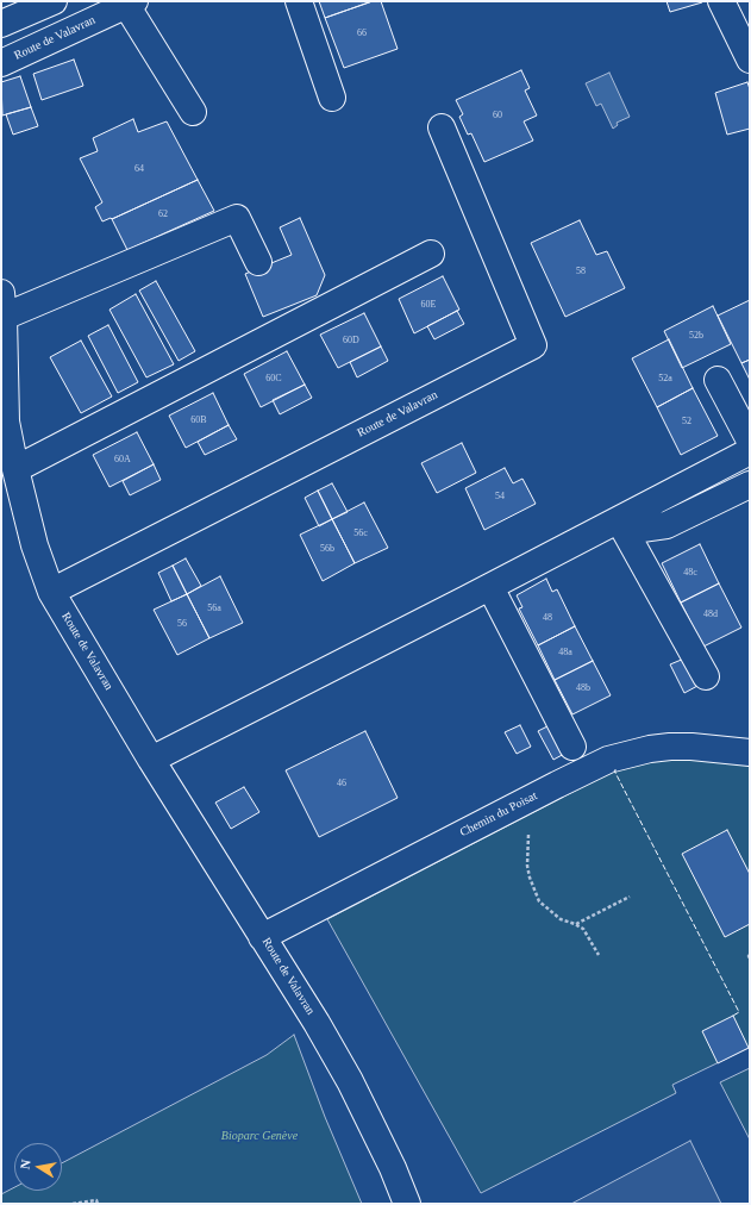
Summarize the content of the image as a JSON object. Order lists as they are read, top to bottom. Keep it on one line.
{"streets":{"street":["Route de Valavran","Chemin du Poisat"]},"crossings":[["Route de Valavran","Chemin du Poisat"]],"parks":["Bioparc Genève"],"house_numbers":["66","60","64","62","58","60E","52b","60D","60C","52a","60B","52","60A","54","56c","56b","48c","56a","48d","48","56","48a","48b","46"],"north":"left"}
